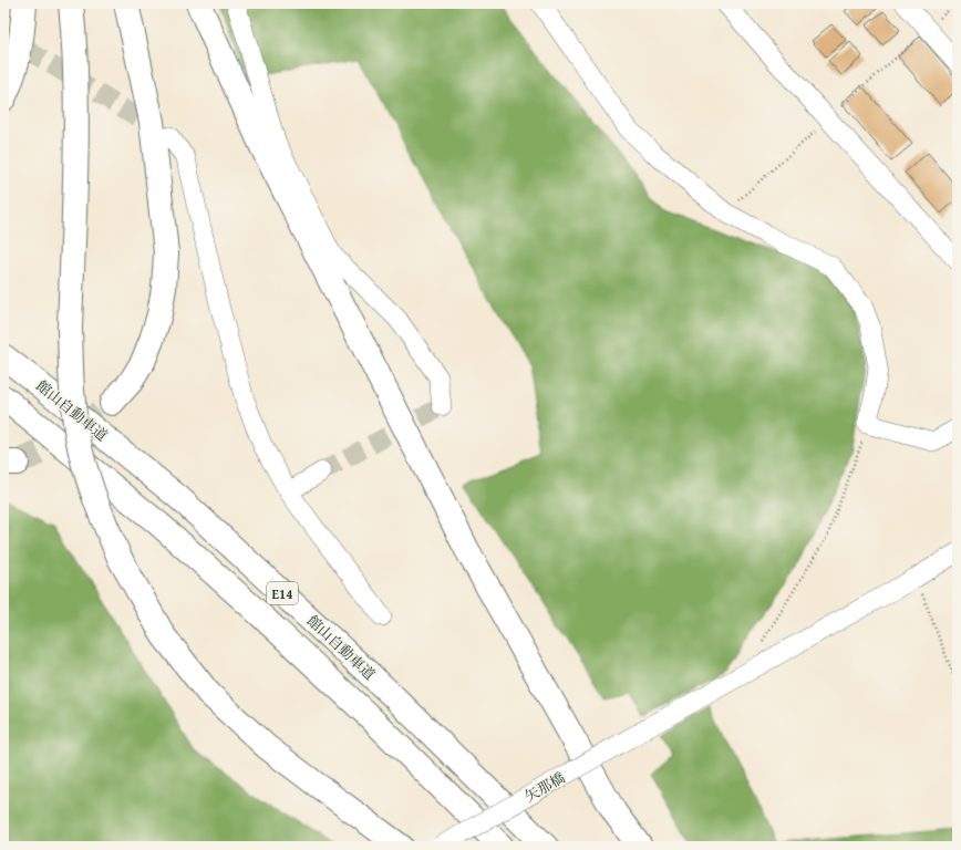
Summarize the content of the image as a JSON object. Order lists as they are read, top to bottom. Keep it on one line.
{"streets":{"highway":["館山自動車道","E14"],"street":["矢那橋"]}}
